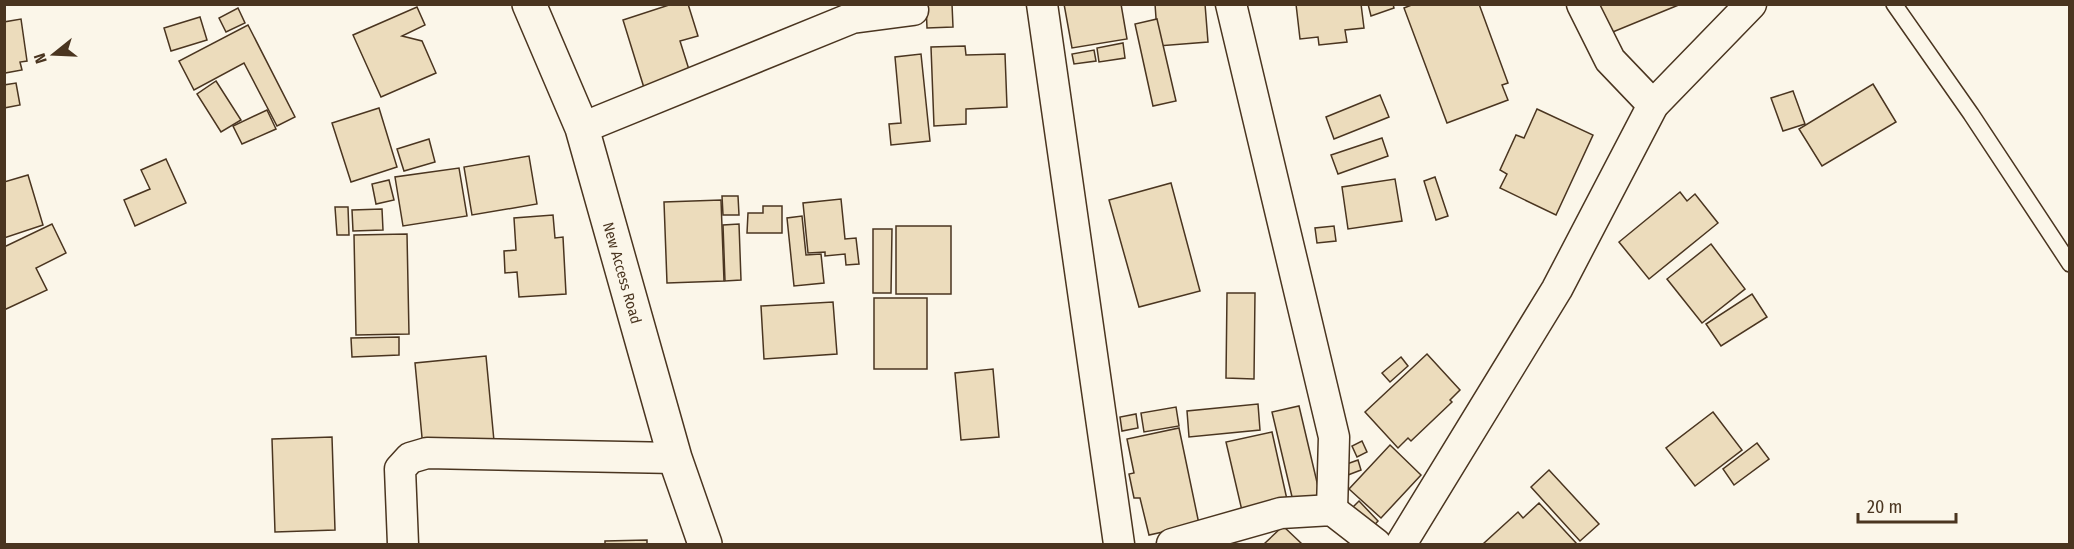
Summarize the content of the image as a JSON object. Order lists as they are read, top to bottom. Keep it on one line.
{"streets":{"main road":["New Access Road"]},"scale_bar":"20 m","north":"left"}
